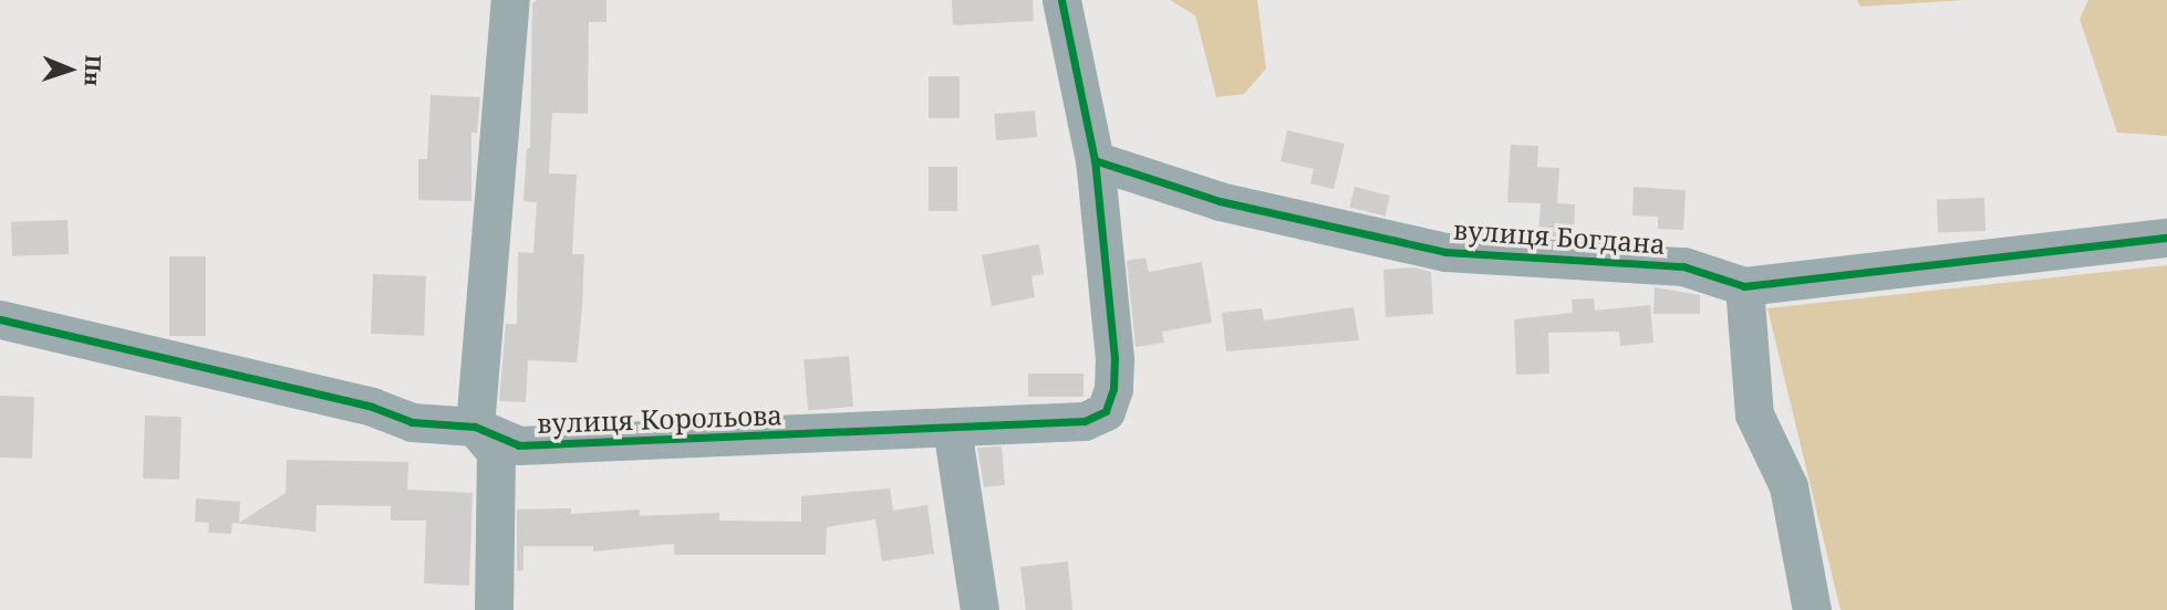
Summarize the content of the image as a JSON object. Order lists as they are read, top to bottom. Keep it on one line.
{"streets":{"street":["вулиця Богдана","вулиця Корольова"]},"crossings":[["вулиця Богдана","вулиця Корольова"]],"north":"right"}
